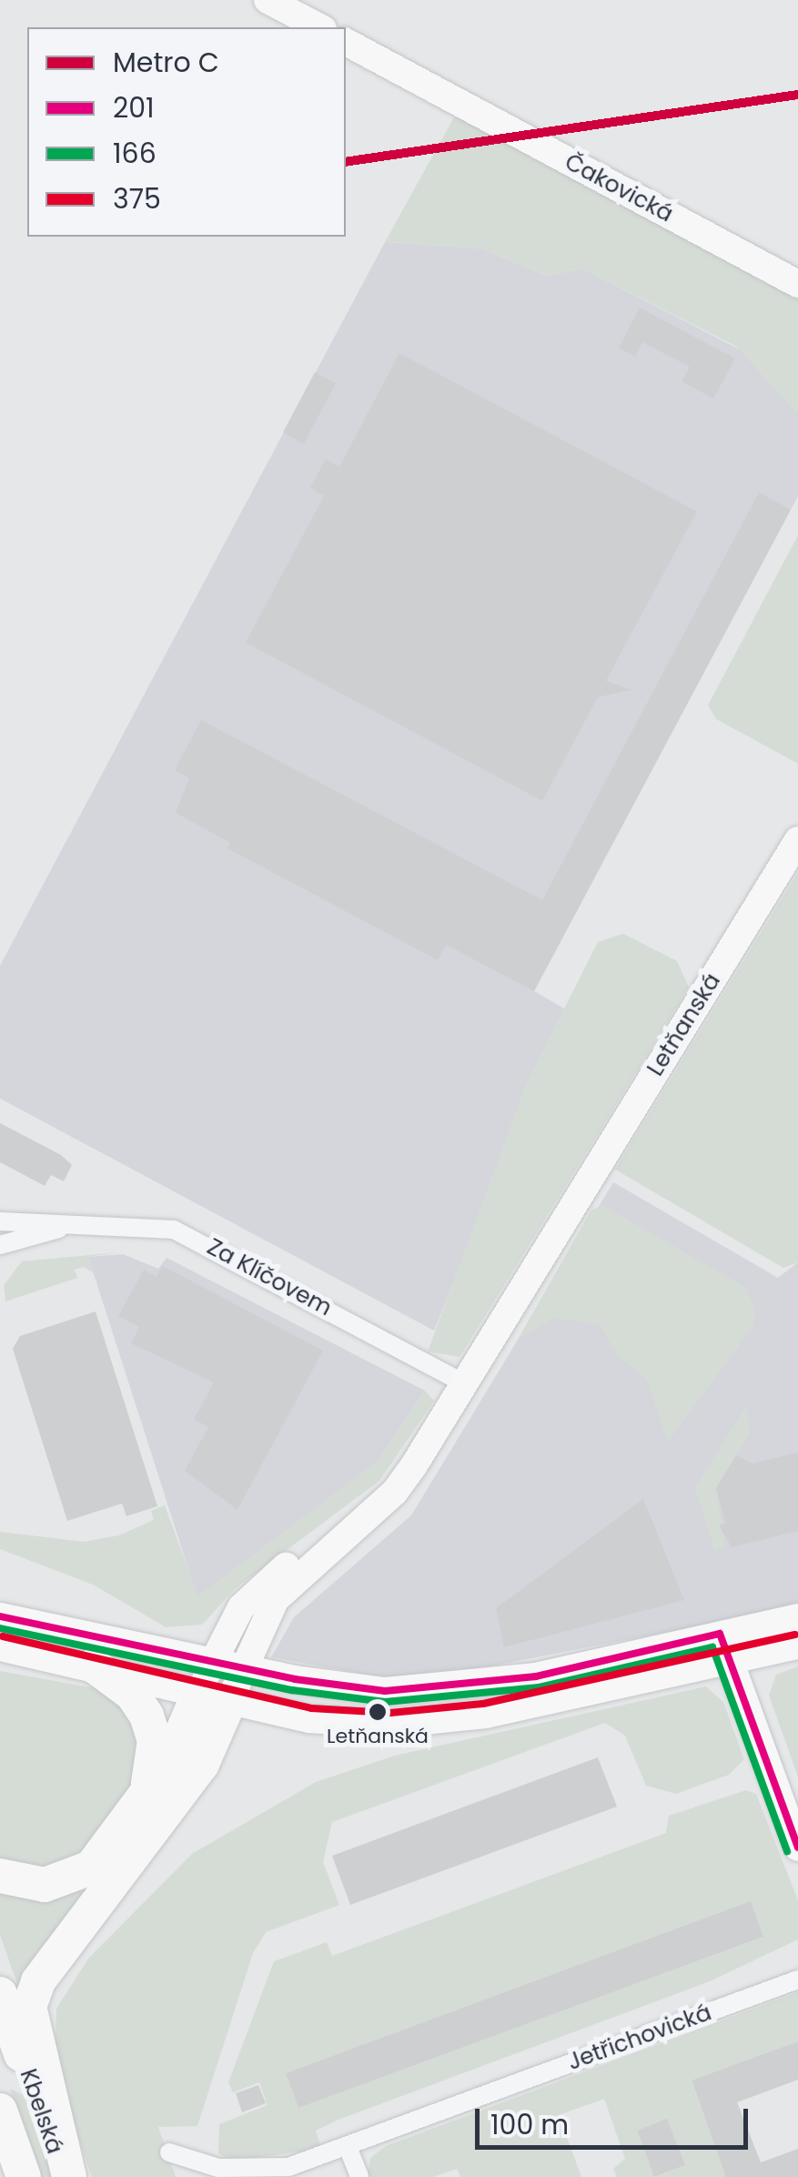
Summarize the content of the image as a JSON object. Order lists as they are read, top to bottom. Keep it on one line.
{"streets":{"highway":["Kbelská"],"main road":["Čakovická","Letňanská"],"street":["Za Klíčovem","Jetřichovická"]},"crossings":[["Letňanská","Za Klíčovem"]],"places":["Letňanská"],"lines":["metro line C","transit line 201","transit line 166","transit line 375"],"legend":["Metro C","201","166","375"],"scale_bar":"100 m"}
